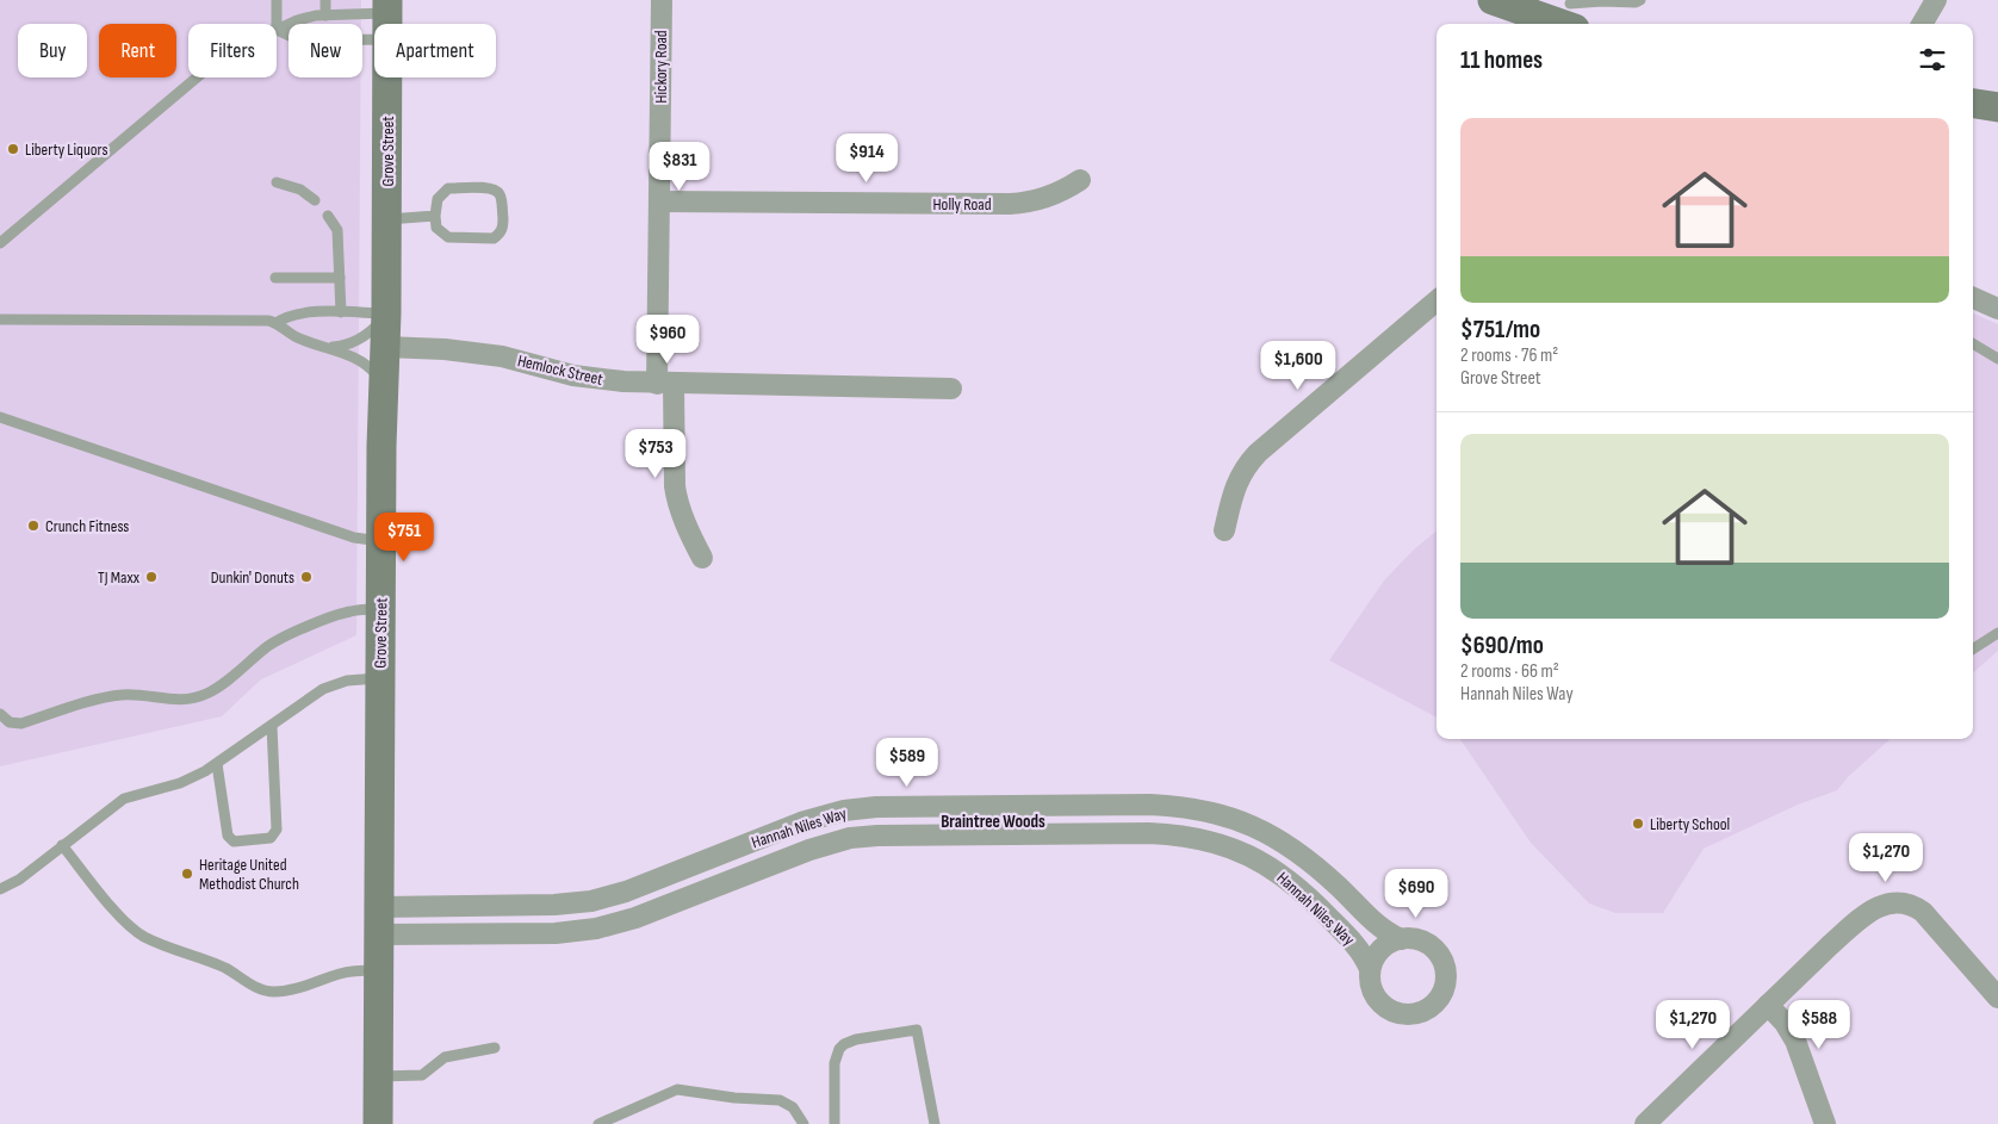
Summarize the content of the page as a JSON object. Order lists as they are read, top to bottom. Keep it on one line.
{"streets":{"main road":["Grove Street"],"street":["Hickory Road","Holly Road","Hemlock Street","Hannah Niles Way"]},"crossings":[["Hickory Road","Holly Road"],["Hickory Road","Hemlock Street"],["Grove Street","Hemlock Street"],["Grove Street","Hannah Niles Way"]],"districts":["Braintree Woods"],"places":["Liberty Liquors","Crunch Fitness","TJ Maxx","Dunkin' Donuts","Liberty School","Heritage United Methodist Church"],"page":{"chip":["Buy","Rent","Filters","New","Apartment"],"heading":"11 homes","list":[{"name":"$751/mo","note":"2 rooms · 76 m² · Grove Street"},{"name":"$690/mo","note":"2 rooms · 66 m² · Hannah Niles Way"}],"price":["$914","$831","$960","$1,600","$753","$751","$589","$1,270","$690","$1,270","$588"]}}
